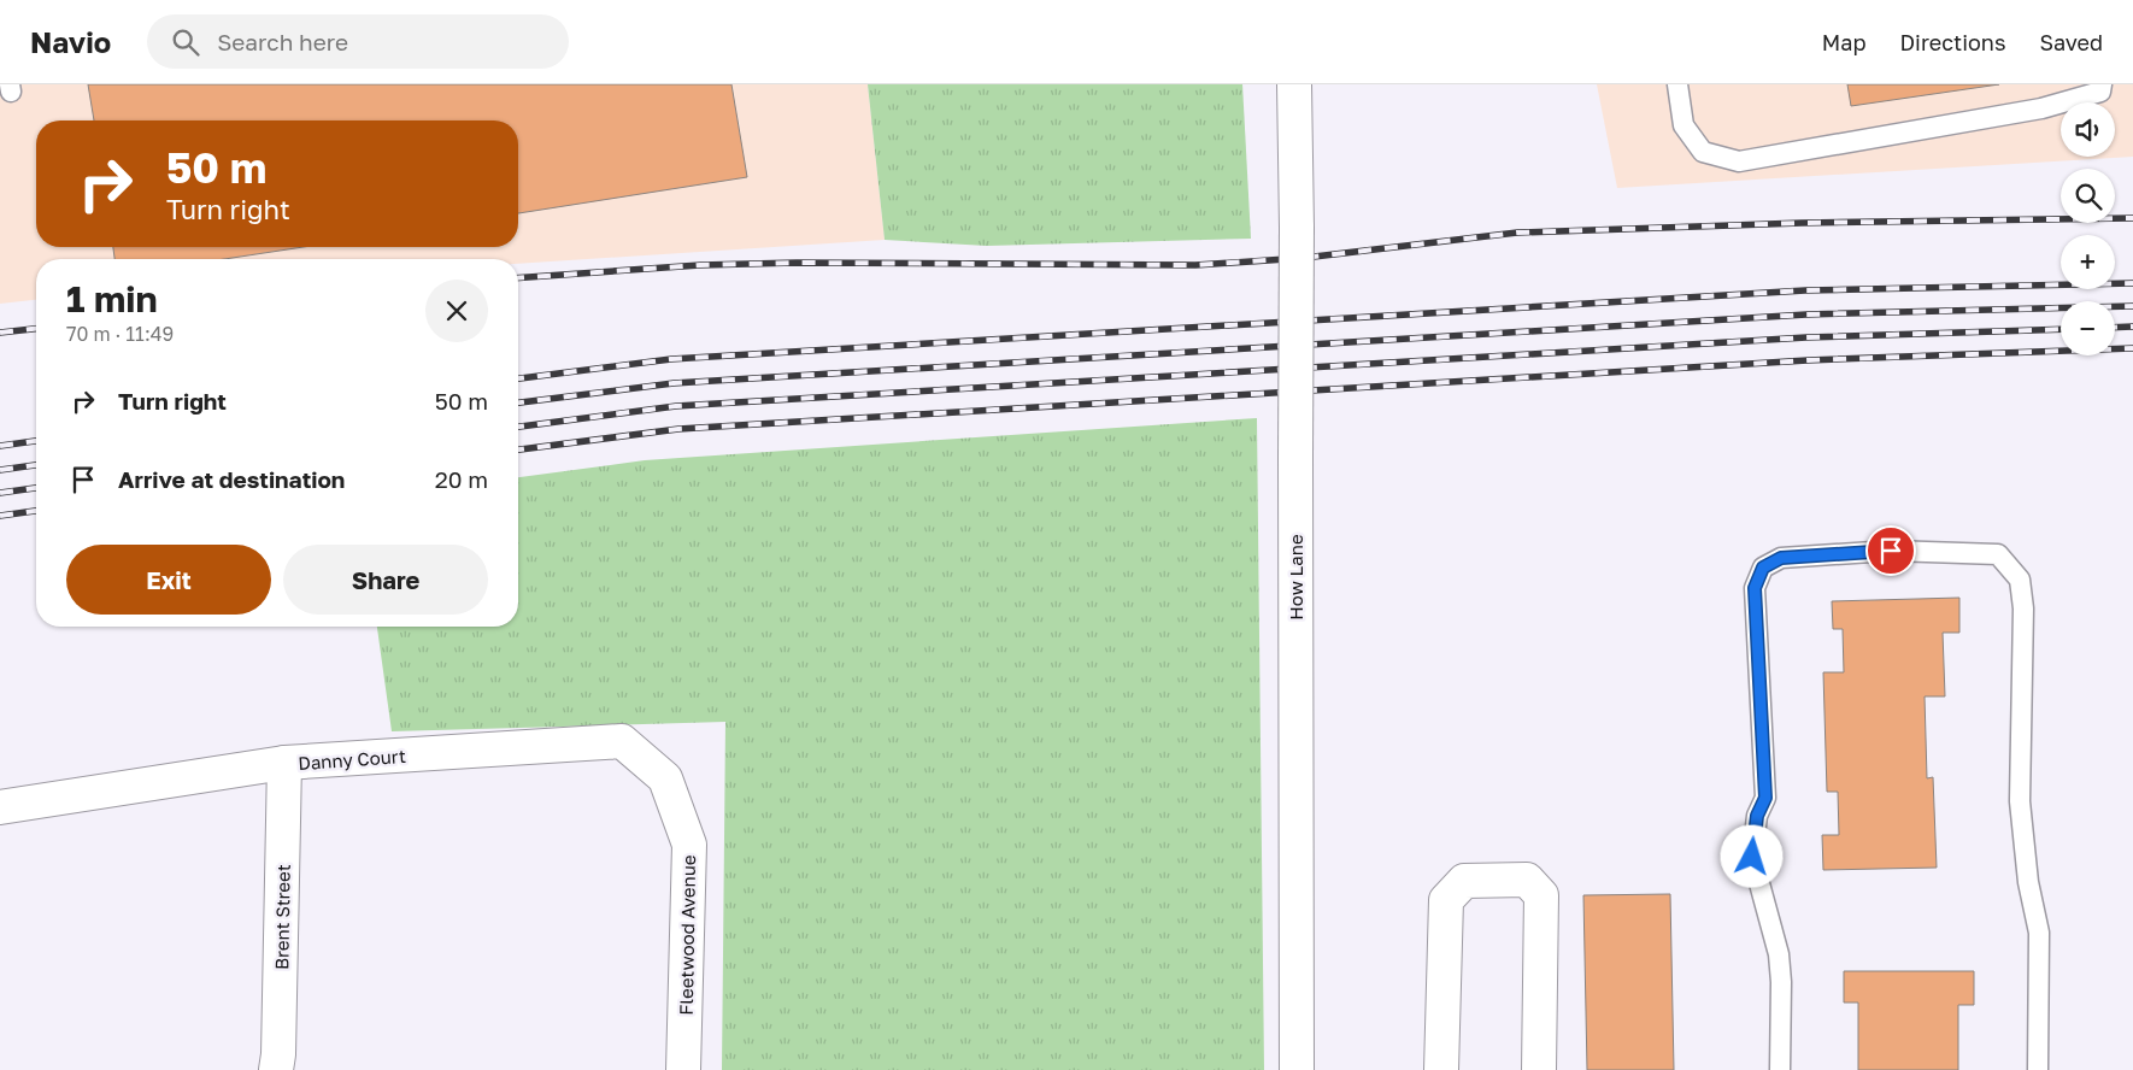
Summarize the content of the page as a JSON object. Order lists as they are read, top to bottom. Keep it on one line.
{"streets":{"street":["How Lane","Danny Court","Brent Street","Fleetwood Avenue"]},"crossings":[["Danny Court","Brent Street"],["Danny Court","Fleetwood Avenue"]],"page":{"header":"Navio","search":"Search here","nav":["Map","Directions","Saved"],"map_buttons":["+","−"],"turn":["50 m","Turn right"],"heading":["1 min","70 m · 11:49"],"list":[{"name":"Turn right","value":"50 m"},{"name":"Arrive at destination","value":"20 m"}],"buttons":["Exit","Share"]}}
